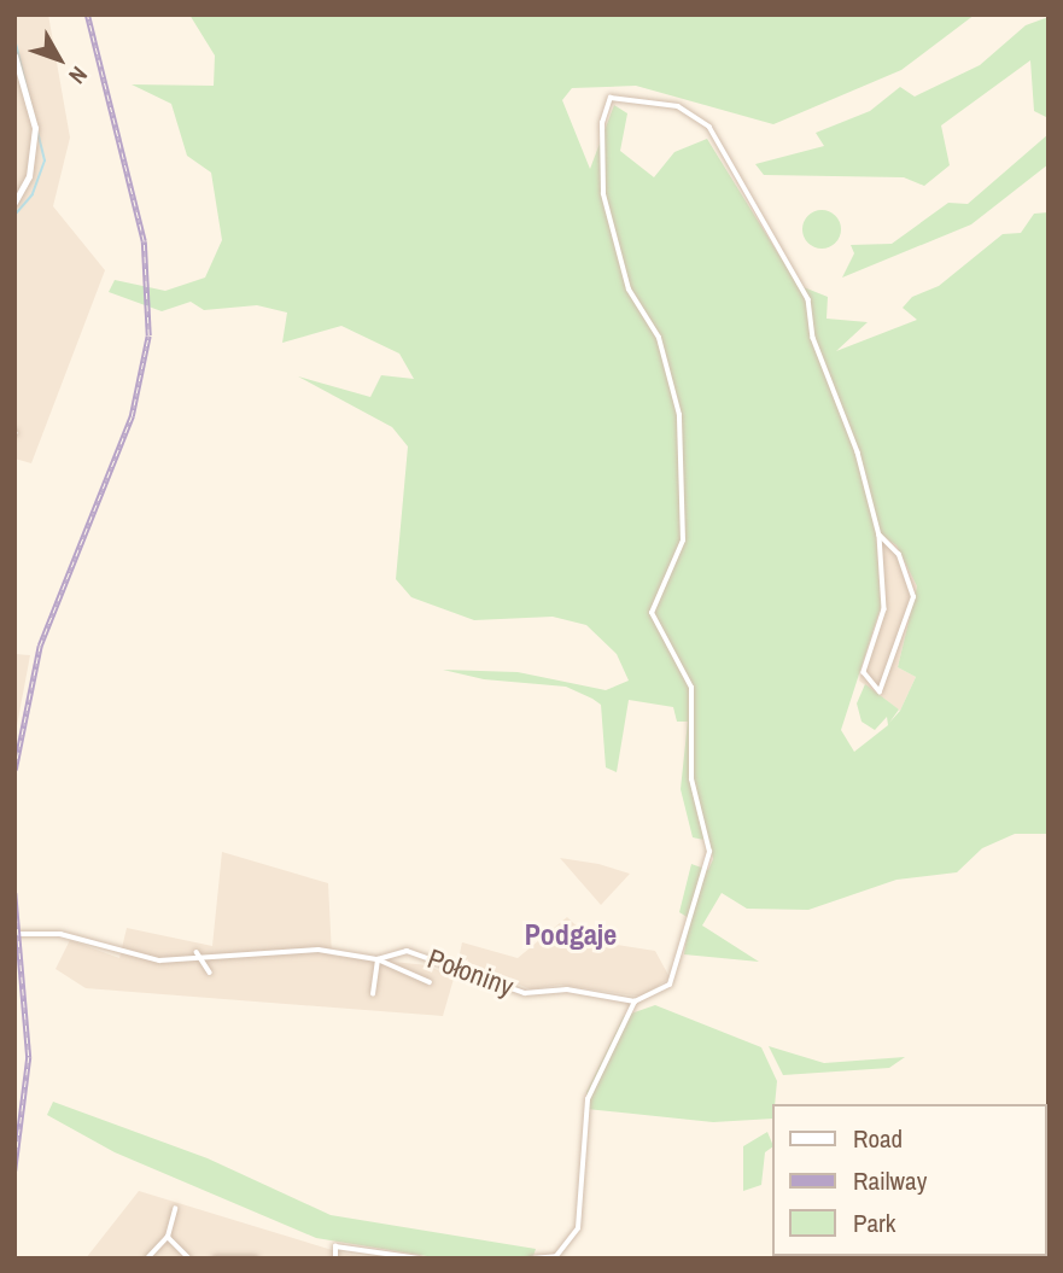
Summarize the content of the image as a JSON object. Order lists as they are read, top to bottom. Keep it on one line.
{"streets":{"street":["Połoniny"]},"districts":["Podgaje"],"legend":["Road","Railway","Park"],"north":"bottom right"}
